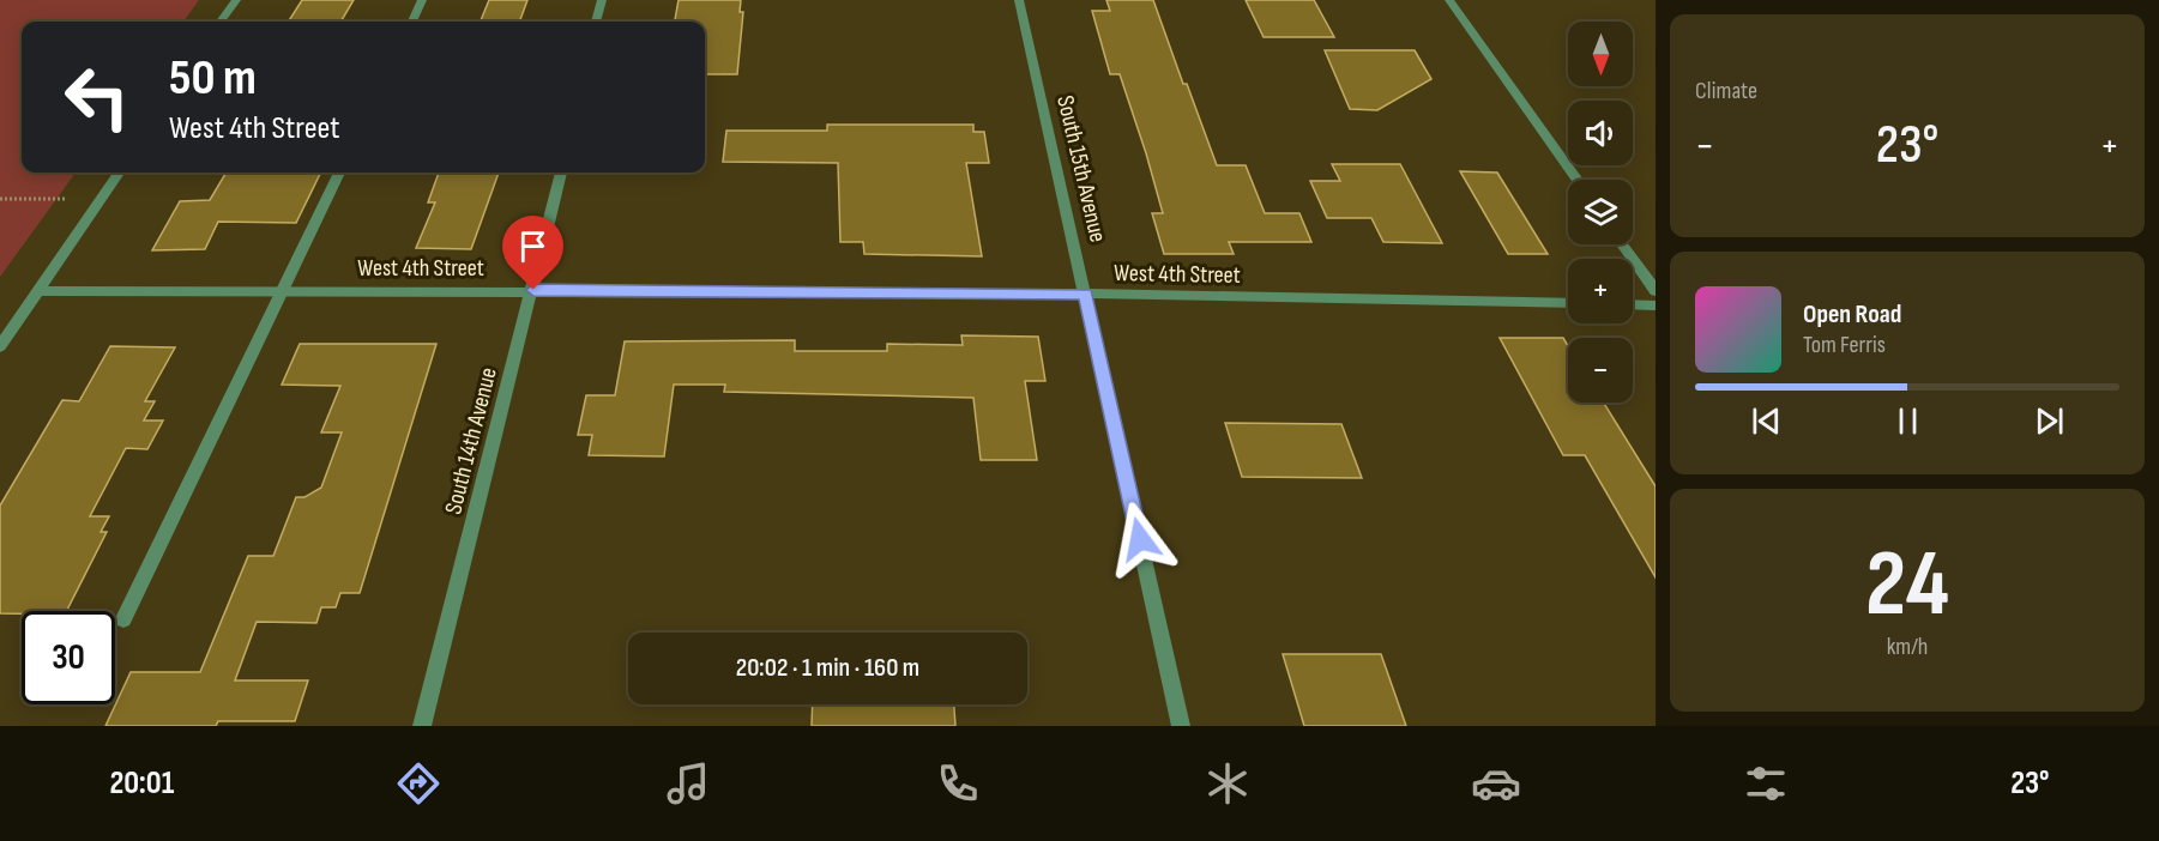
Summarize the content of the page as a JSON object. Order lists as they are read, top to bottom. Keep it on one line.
{"streets":{"street":["South 15th Avenue","West 4th Street","South 14th Avenue"]},"crossings":[["South 15th Avenue","West 4th Street"],["West 4th Street","South 14th Avenue"]],"north":"bottom","page":{"tile":["Climate",["24","km/h"]],"map_buttons":["+","−"],"turn":["50 m","West 4th Street"],"heat":["−","23°","+"],"song":["Open Road","Tom Ferris"],"limit":"30","trip":"20:02 · 1 min · 160 m","tabs":["20:01","23°"]}}
